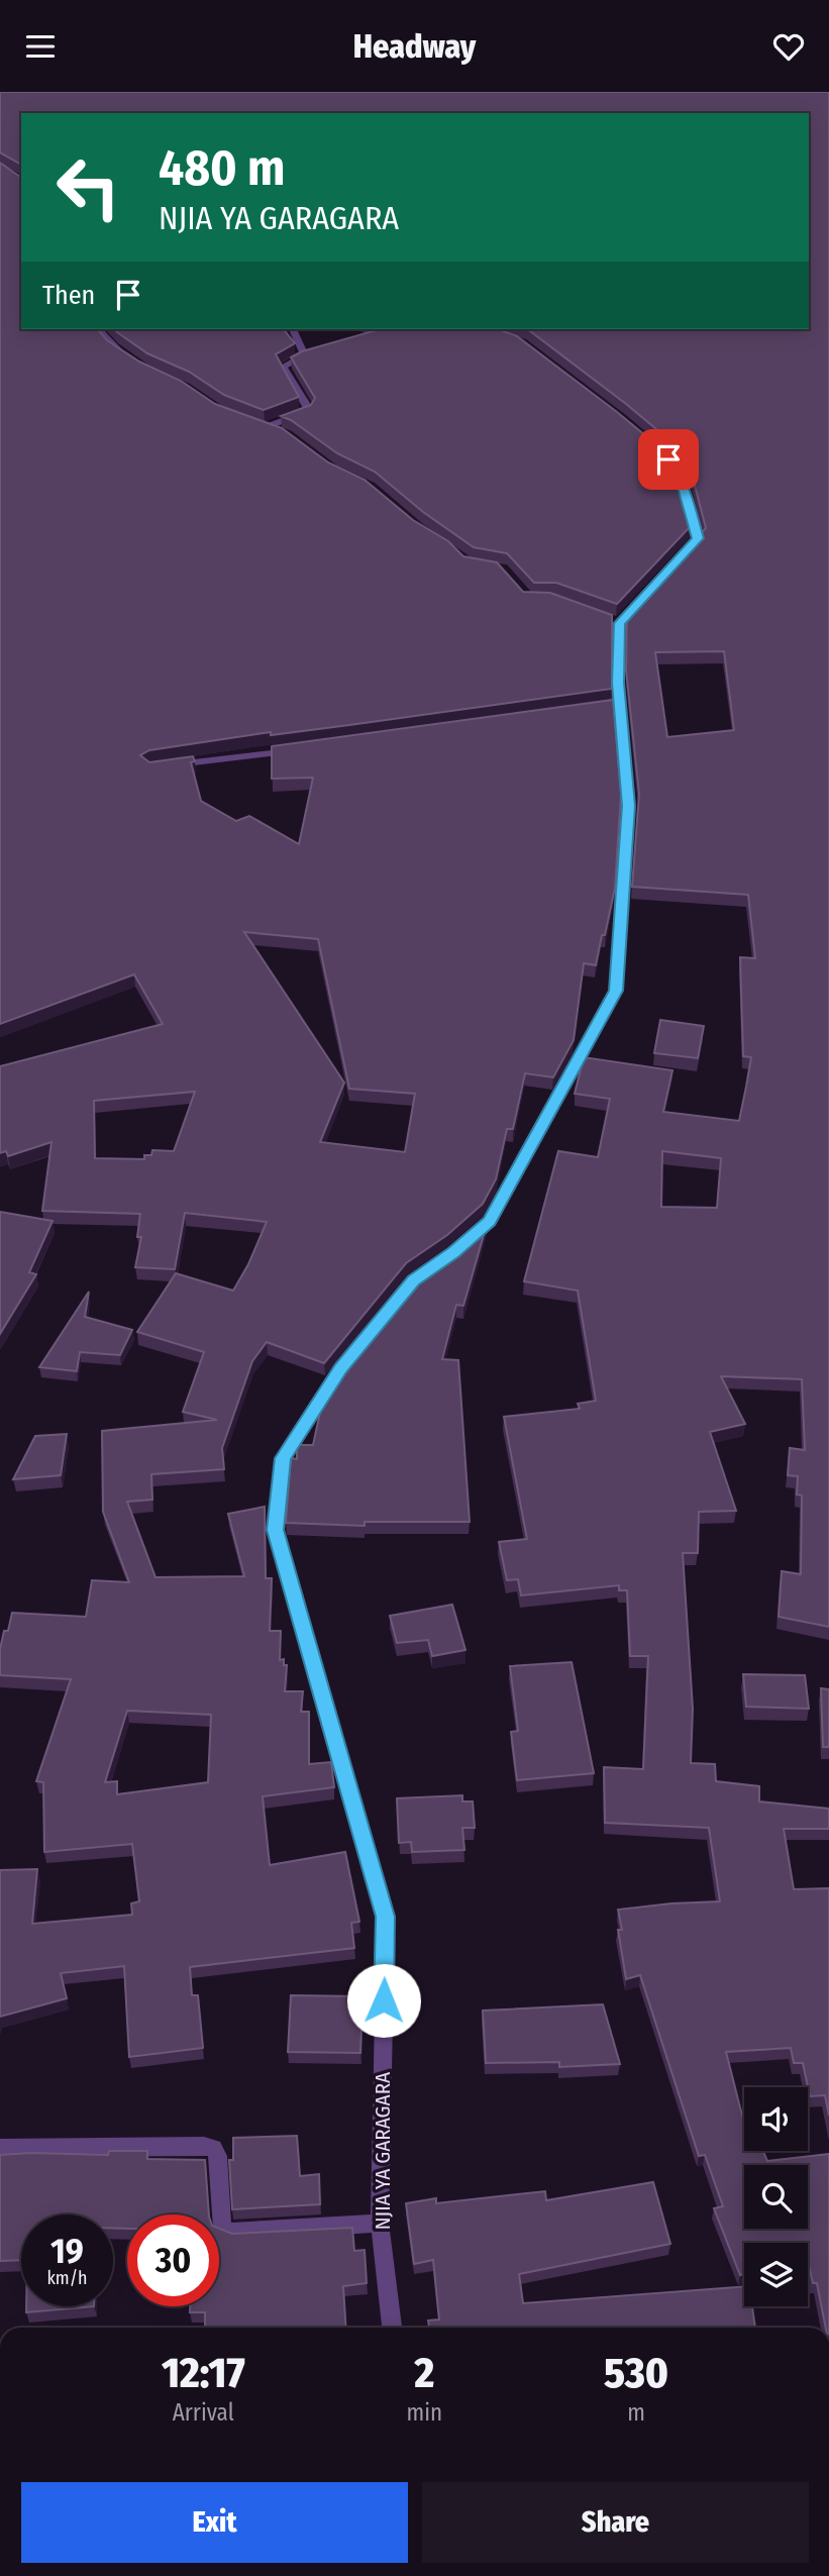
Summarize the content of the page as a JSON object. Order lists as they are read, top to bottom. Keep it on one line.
{"streets":{"street":["NJIA YA GARAGARA"]},"page":{"header":"Headway","turn":["480 m","NJIA YA GARAGARA"],"then":"Then","speed":"19 km/h","limit":"30","eta":["12:17","Arrival","2","min","530","m"],"buttons":["Exit","Share"]}}
